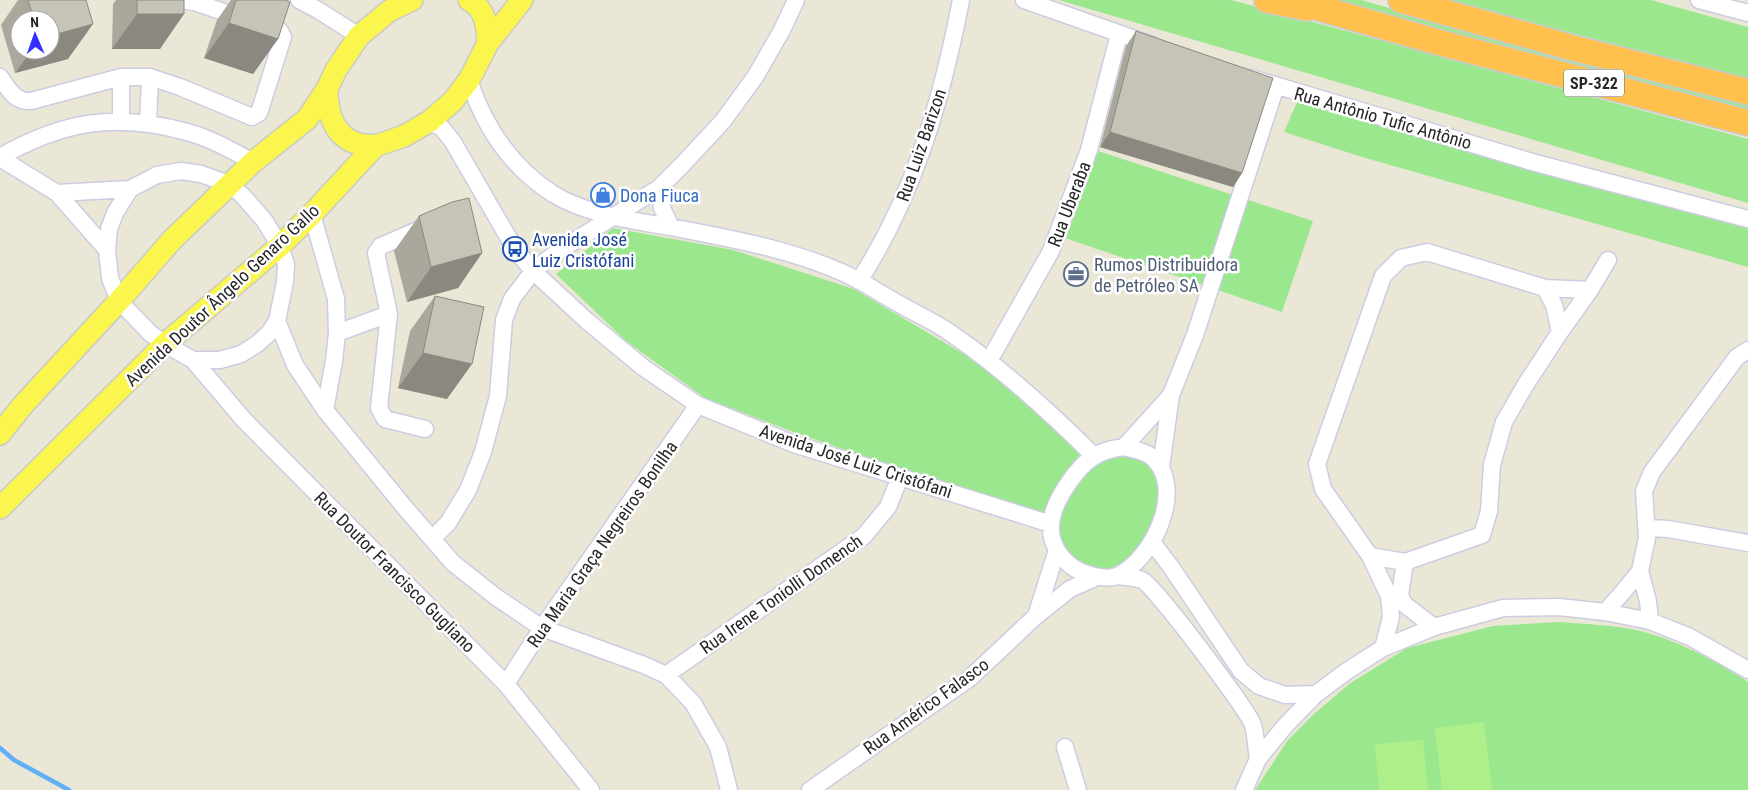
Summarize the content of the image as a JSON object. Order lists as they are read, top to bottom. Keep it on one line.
{"streets":{"highway":["SP-322"],"main road":["Avenida Doutor Ângelo Genaro Gallo"],"street":["Rua Antônio Tufic Antônio","Rua Luiz Barizon","Rua Uberaba","Avenida José Luiz Cristófani","Rua Maria Graça Negreiros Bonilha","Rua Doutor Francisco Gugliano","Rua Irene Toniolli Domench","Rua Américo Falasco"]},"crossings":[["Avenida Doutor Ângelo Genaro Gallo","Avenida José Luiz Cristófani"],["Avenida José Luiz Cristófani","Rua Maria Graça Negreiros Bonilha"],["Avenida José Luiz Cristófani","Rua Irene Toniolli Domench"],["Avenida José Luiz Cristófani","Rua Américo Falasco"],["Rua Maria Graça Negreiros Bonilha","Rua Doutor Francisco Gugliano"]],"places":{"shop":["Dona Fiuca"],"bus stop":["Avenida José Luiz Cristófani"],"office":["Rumos Distribuidora de Petróleo SA"]},"north":"top"}
